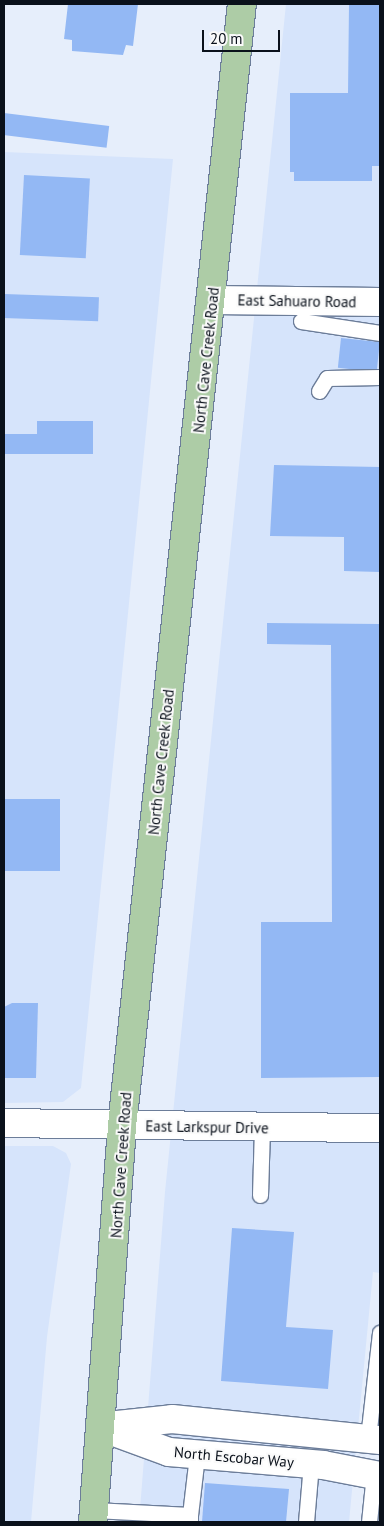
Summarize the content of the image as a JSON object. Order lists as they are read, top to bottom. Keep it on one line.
{"streets":{"main road":["North Cave Creek Road"],"street":["East Sahuaro Road","East Larkspur Drive","North Escobar Way"]},"crossings":[["East Sahuaro Road","North Cave Creek Road"],["North Cave Creek Road","East Larkspur Drive"],["North Cave Creek Road","North Escobar Way"]],"scale_bar":"20 m"}
